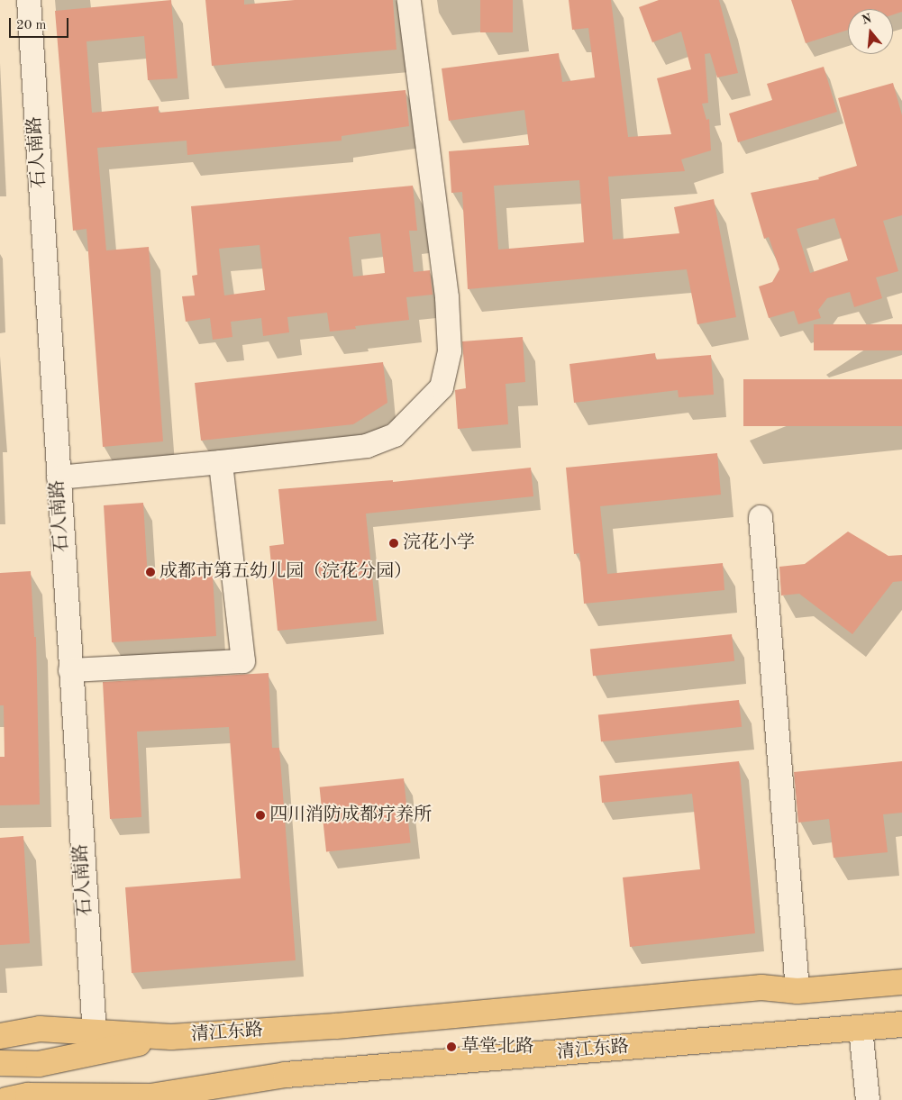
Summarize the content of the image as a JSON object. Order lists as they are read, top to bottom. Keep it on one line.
{"streets":{"main road":["清江东路"],"street":["石人南路"]},"crossings":[["石人南路","清江东路"]],"places":["浣花小学","成都市第五幼儿园（浣花分园）","四川消防成都疗养所","草堂北路"],"scale_bar":"20 m","north":"top"}
